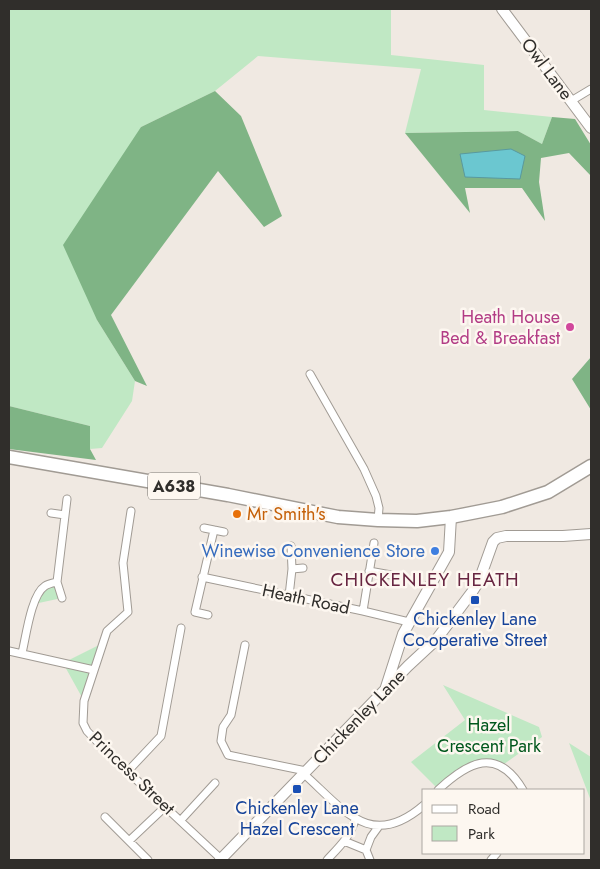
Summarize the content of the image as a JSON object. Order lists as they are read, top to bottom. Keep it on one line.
{"streets":{"highway":["A638"],"street":["Owl Lane","Heath Road","Chickenley Lane","Princess Street"]},"crossings":[["Chickenley Lane","Princess Street"]],"districts":["CHICKENLEY HEATH"],"parks":["Hazel Crescent Park"],"places":{"other":["Heath House Bed & Breakfast","Mr Smith's","Winewise Convenience Store"],"transit":["Chickenley Lane Co-operative Street","Chickenley Lane Hazel Crescent"]},"legend":["Road","Park"]}
